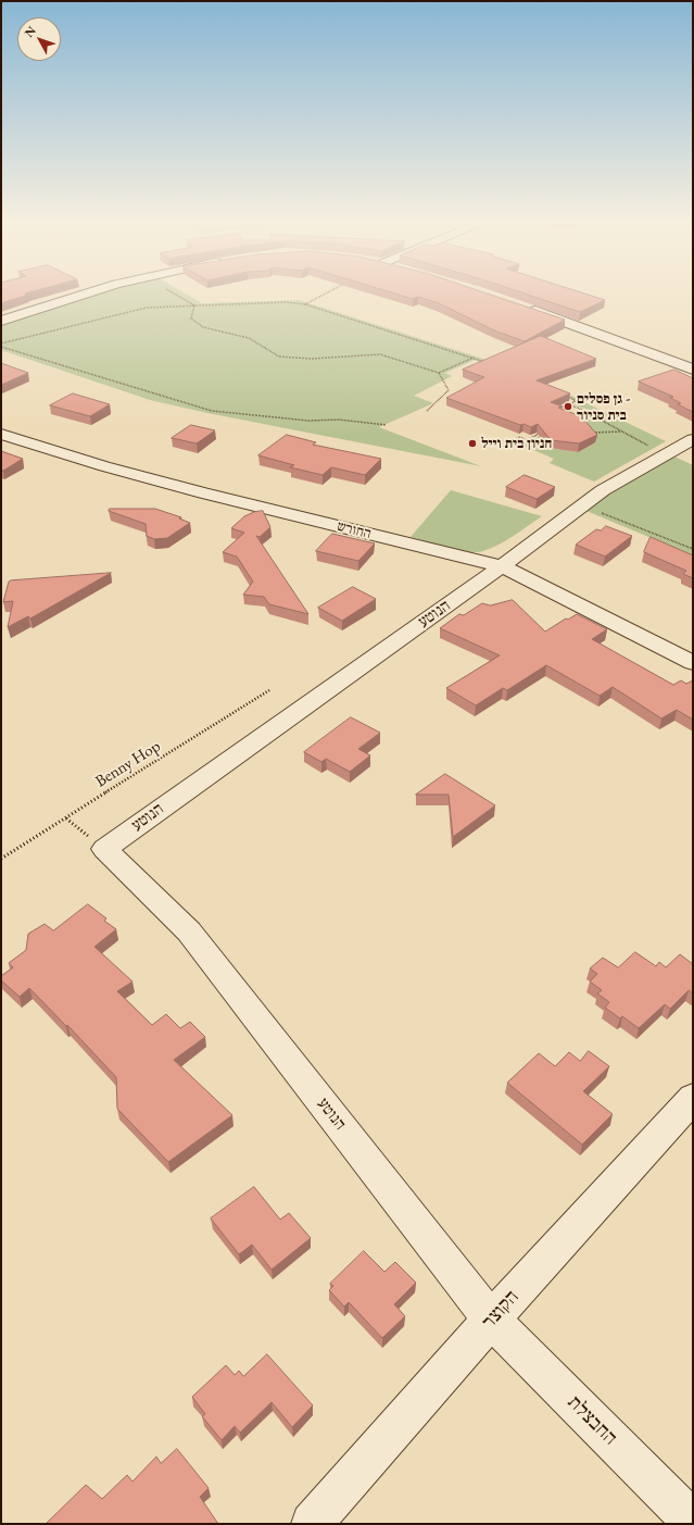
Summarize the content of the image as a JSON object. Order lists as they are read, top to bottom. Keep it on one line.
{"streets":{"street":["החורש","הנוטע","הקוצר","החבצלת"],"path":["Benny Hop"]},"crossings":[["החורש","הנוטע"],["הנוטע","הקוצר"],["הנוטע","החבצלת"],["הקוצר","החבצלת"]],"places":["גן פסלים - בית סניור","חניון בית וייל"],"north":"top left"}
